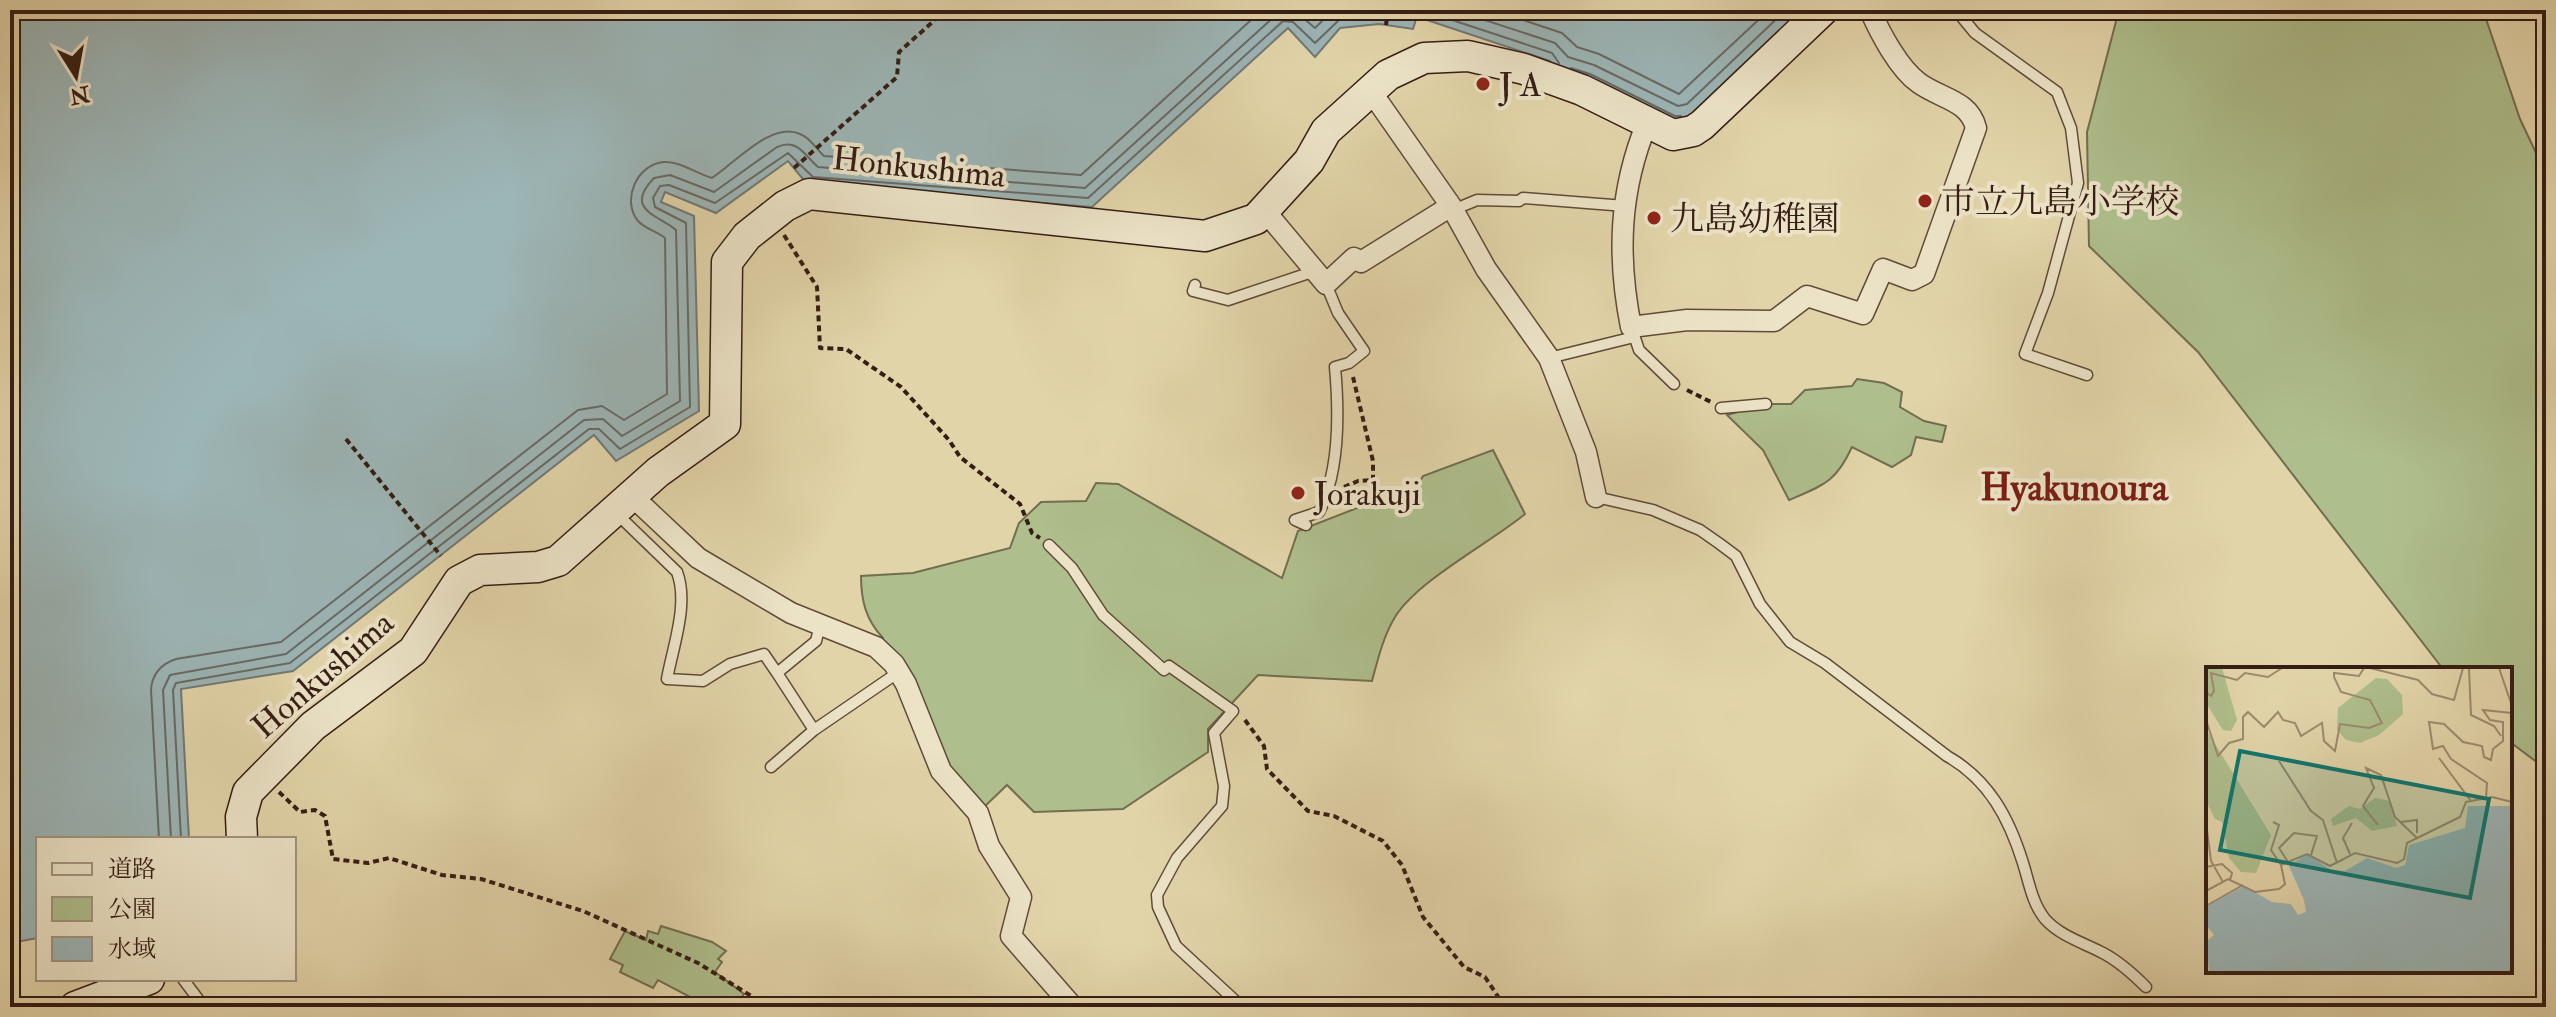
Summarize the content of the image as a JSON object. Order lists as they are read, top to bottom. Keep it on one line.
{"streets":{"main road":["Honkushima"]},"districts":["Hyakunoura"],"places":["J A","市立九島小学校","九島幼稚園","Jorakuji"],"legend":["道路","公園","水域"],"north":"bottom"}
